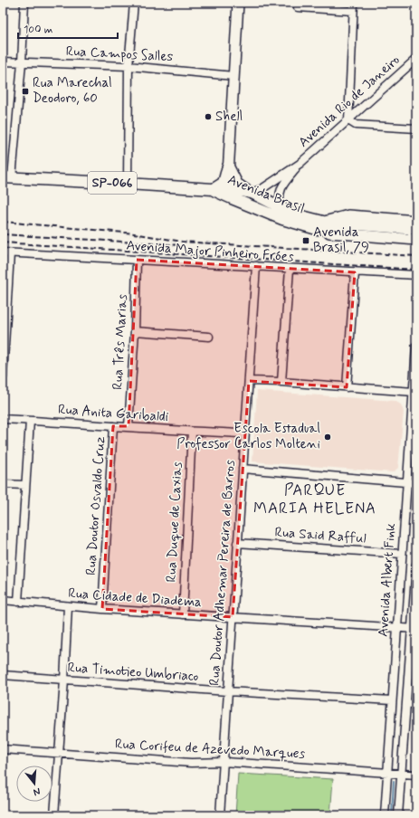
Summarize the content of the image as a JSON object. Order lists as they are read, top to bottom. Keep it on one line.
{"streets":{"highway":["SP-066","Avenida Brasil"],"street":["Rua Campos Salles","Avenida Rio de Janeiro","Avenida Major Pinheiro Fróes","Rua Três Marias","Rua Anita Garibaldi","Rua Doutor Osvaldo Cruz","Rua Duque de Caxias","Rua Said Rafful","Rua Doutor Adhemar Pereira de Barros","Avenida Albert Fink","Rua Cidade de Diadema","Rua Timotieo Umbriaco","Rua Corifeu de Azevedo Marques"]},"crossings":[["Avenida Rio de Janeiro","Avenida Brasil"],["SP-066","Avenida Brasil"],["Avenida Major Pinheiro Fróes","Rua Três Marias"],["Avenida Major Pinheiro Fróes","Rua Doutor Adhemar Pereira de Barros"],["Rua Três Marias","Rua Anita Garibaldi"],["Rua Anita Garibaldi","Rua Doutor Osvaldo Cruz"],["Rua Anita Garibaldi","Rua Duque de Caxias"],["Rua Anita Garibaldi","Rua Doutor Adhemar Pereira de Barros"],["Rua Doutor Osvaldo Cruz","Rua Cidade de Diadema"],["Rua Duque de Caxias","Rua Cidade de Diadema"],["Rua Said Rafful","Rua Doutor Adhemar Pereira de Barros"],["Rua Said Rafful","Avenida Albert Fink"],["Rua Doutor Adhemar Pereira de Barros","Rua Cidade de Diadema"],["Rua Doutor Adhemar Pereira de Barros","Rua Timotieo Umbriaco"],["Rua Doutor Adhemar Pereira de Barros","Rua Corifeu de Azevedo Marques"],["Avenida Albert Fink","Rua Cidade de Diadema"],["Avenida Albert Fink","Rua Timotieo Umbriaco"],["Avenida Albert Fink","Rua Corifeu de Azevedo Marques"]],"districts":["PARQUE MARIA HELENA"],"places":{"transit":["Rua Marechal Deodoro, 60","Avenida Brasil, 79"],"other":["Shell","Escola Estadual Professor Carlos Molteni"]},"scale_bar":"100 m","north":"bottom"}
